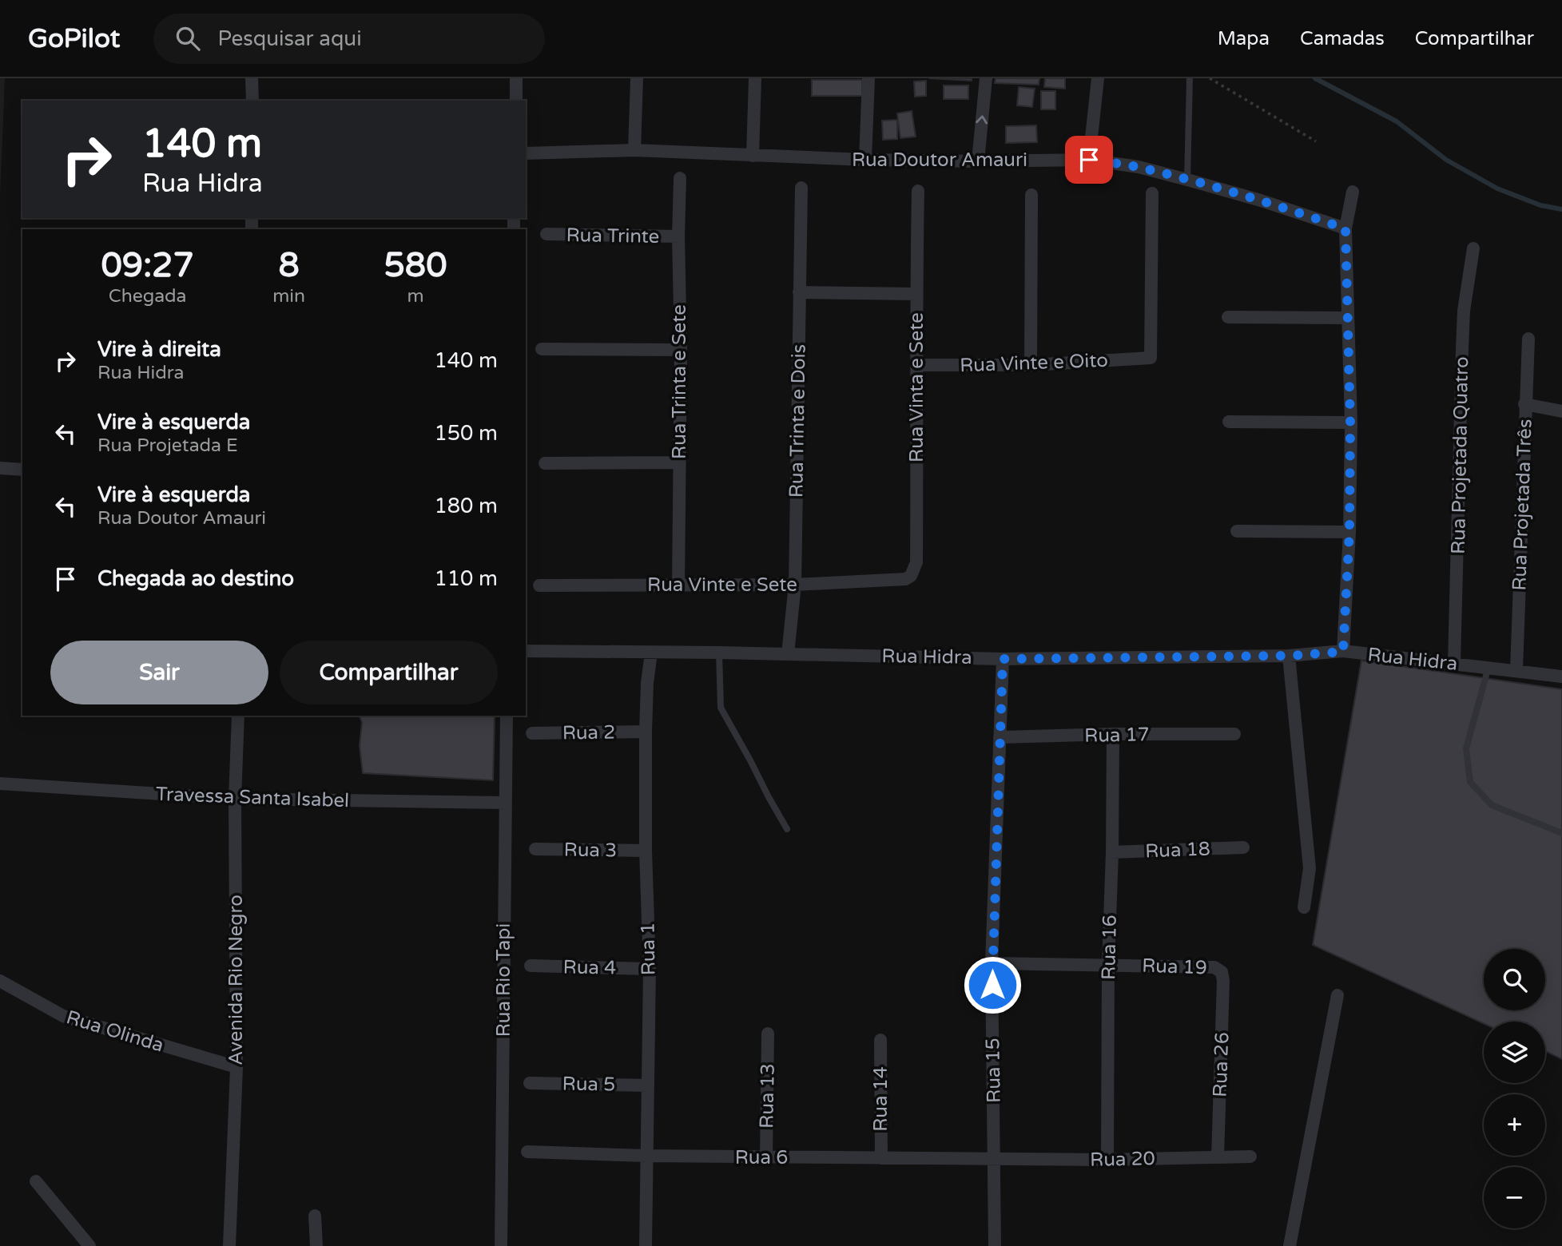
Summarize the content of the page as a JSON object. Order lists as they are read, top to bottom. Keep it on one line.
{"streets":{"street":["Rua Doutor Amauri","Rua Trinte","Rua Vinte e Oito","Rua Trinta e Sete","Rua Vinta e Sete","Rua Trinta e Dois","Rua Projetada Quatro","Rua Projetada Três","Rua Vinte e Sete","Rua Hidra","Rua 2","Rua 17","Travessa Santa Isabel","Rua 3","Rua 18","Rua 16","Rua 1","Rua 19","Rua 4","Avenida Rio Negro","Rua Rio Tapi","Rua Olinda","Rua 26","Rua 15","Rua 5","Rua 13","Rua 14","Rua 6","Rua 20"]},"crossings":[["Rua Trinte","Rua Trinta e Sete"],["Rua Vinte e Oito","Rua Vinta e Sete"],["Rua Trinta e Sete","Rua Vinte e Sete"],["Rua Vinta e Sete","Rua Vinte e Sete"],["Rua Trinta e Dois","Rua Vinte e Sete"],["Rua Trinta e Dois","Rua Hidra"],["Rua Projetada Quatro","Rua Hidra"],["Rua Projetada Três","Rua Hidra"],["Rua Hidra","Rua 1"],["Rua Hidra","Rua 15"],["Rua 2","Rua 1"],["Rua 17","Rua 16"],["Rua 17","Rua 15"],["Travessa Santa Isabel","Avenida Rio Negro"],["Travessa Santa Isabel","Rua Rio Tapi"],["Rua 3","Rua 1"],["Rua 18","Rua 16"],["Rua 16","Rua 19"],["Rua 16","Rua 20"],["Rua 1","Rua 4"],["Rua 1","Rua 5"],["Rua 1","Rua 6"],["Rua 19","Rua 26"],["Rua 19","Rua 15"],["Avenida Rio Negro","Rua Olinda"],["Rua 26","Rua 20"],["Rua 15","Rua 6"],["Rua 15","Rua 20"],["Rua 13","Rua 6"],["Rua 14","Rua 6"],["Rua 6","Rua 20"]],"page":{"header":"GoPilot","search":"Pesquisar aqui","nav":["Mapa","Camadas","Compartilhar"],"turn":["140 m","Rua Hidra"],"eta":["09:27","Chegada","8","min","580","m"],"list":[{"name":"Vire à direita","note":"Rua Hidra","value":"140 m"},{"name":"Vire à esquerda","note":"Rua Projetada E","value":"150 m"},{"name":"Vire à esquerda","note":"Rua Doutor Amauri","value":"180 m"},{"name":"Chegada ao destino","value":"110 m"}],"buttons":["Sair","Compartilhar"],"map_buttons":["+","−"]}}
